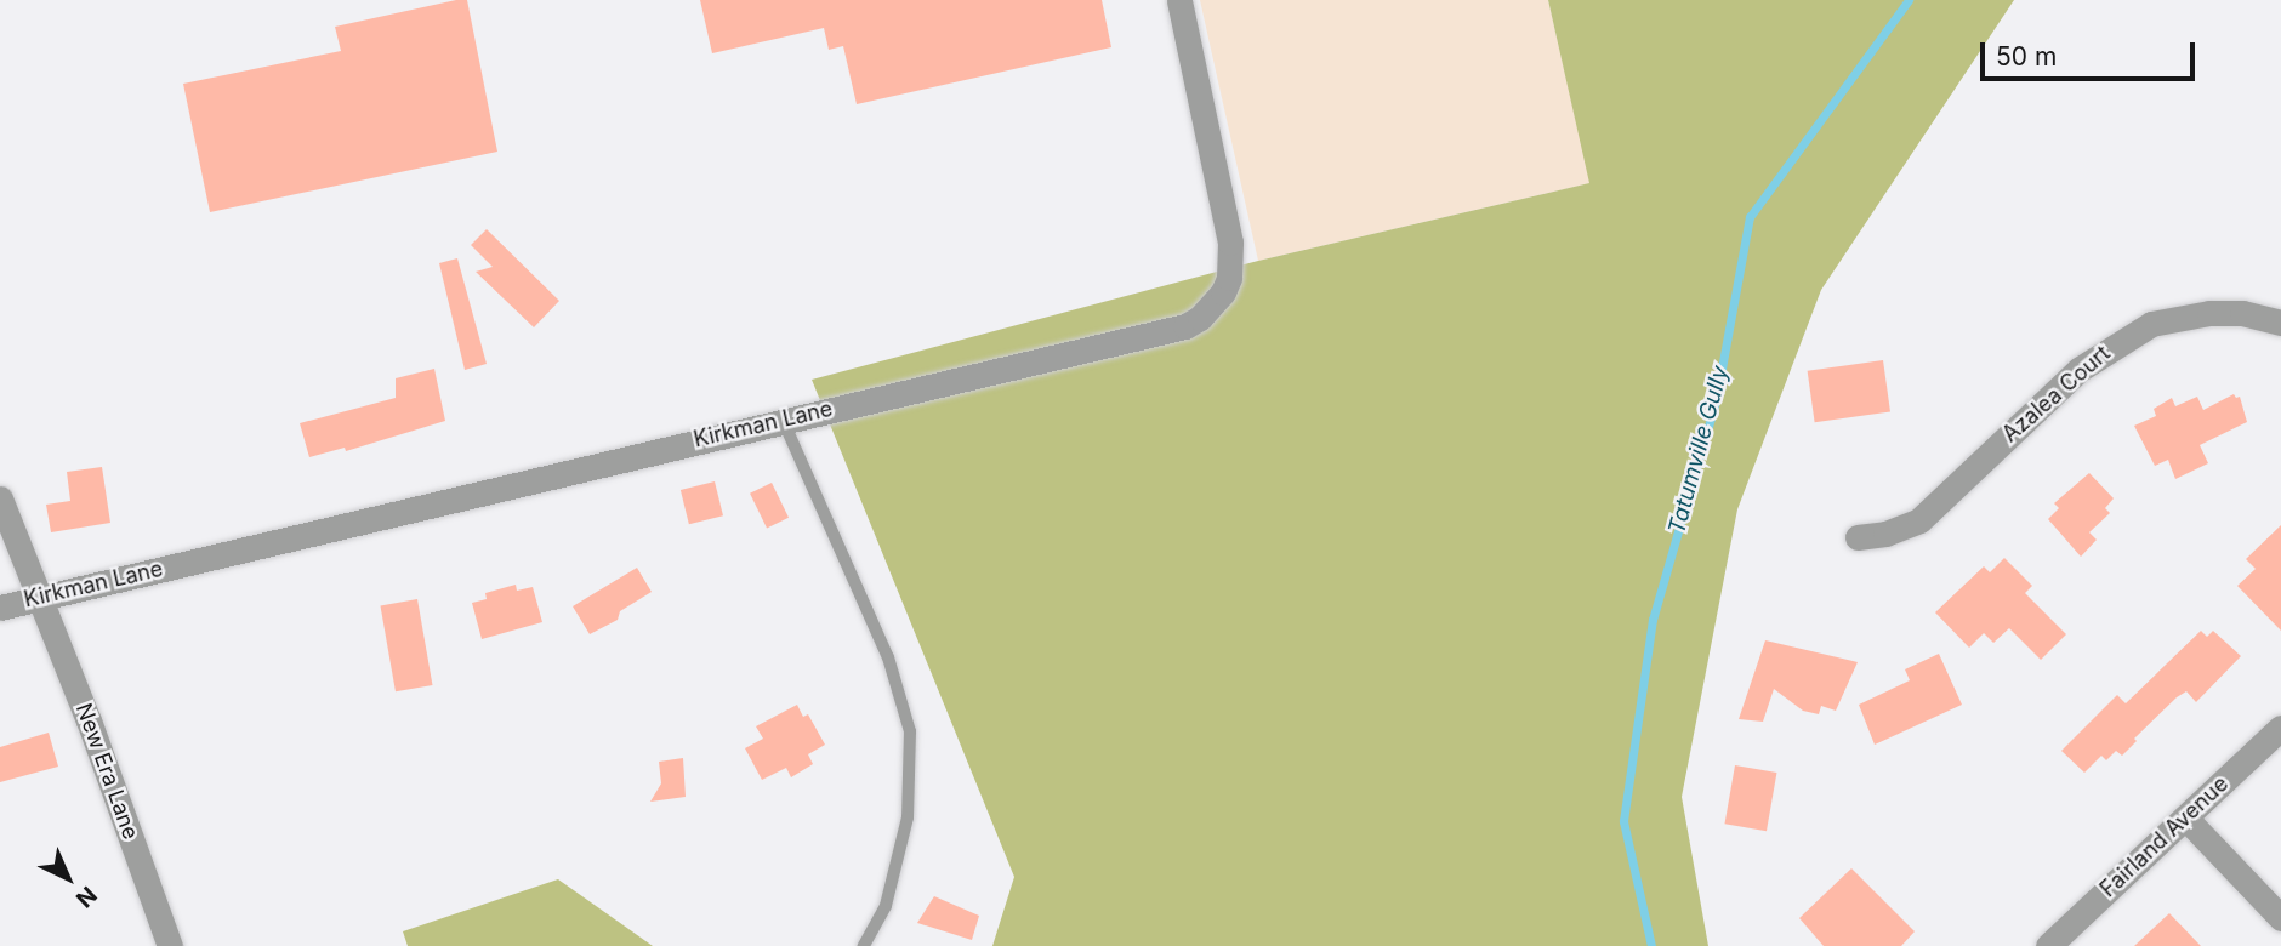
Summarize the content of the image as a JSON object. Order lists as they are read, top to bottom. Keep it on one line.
{"streets":{"street":["Azalea Court","Kirkman Lane","New Era Lane","Fairland Avenue"]},"crossings":[["Kirkman Lane","New Era Lane"]],"water":["Tatumville Gully"],"scale_bar":"50 m","north":"bottom right"}
